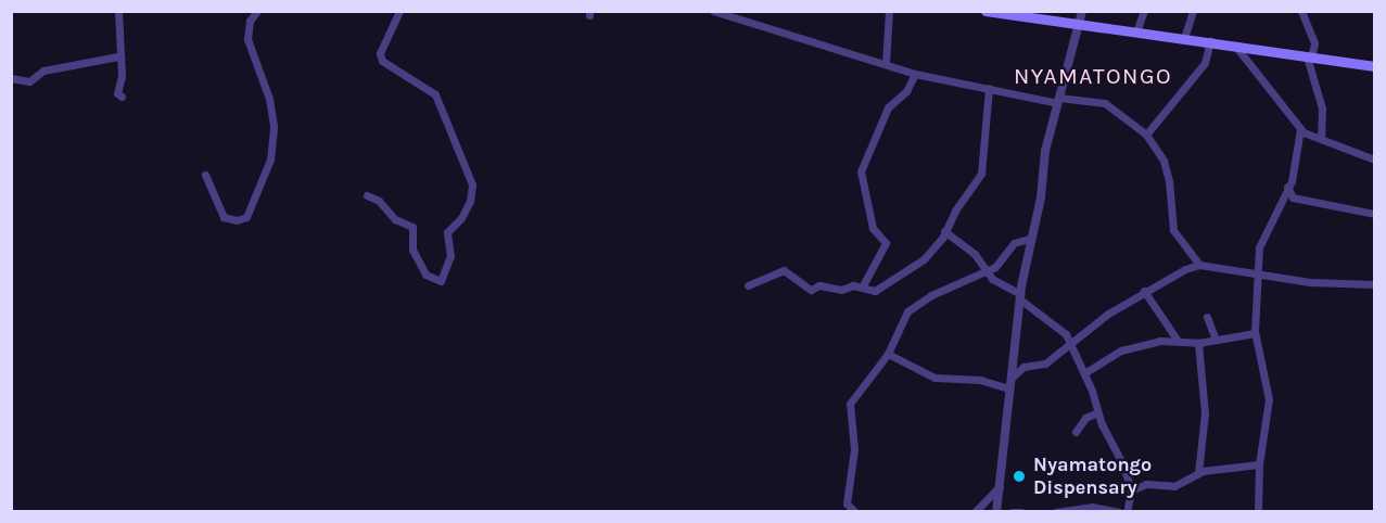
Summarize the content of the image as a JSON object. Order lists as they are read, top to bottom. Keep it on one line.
{"districts":["NYAMATONGO"],"places":["Nyamatongo Dispensary"]}
